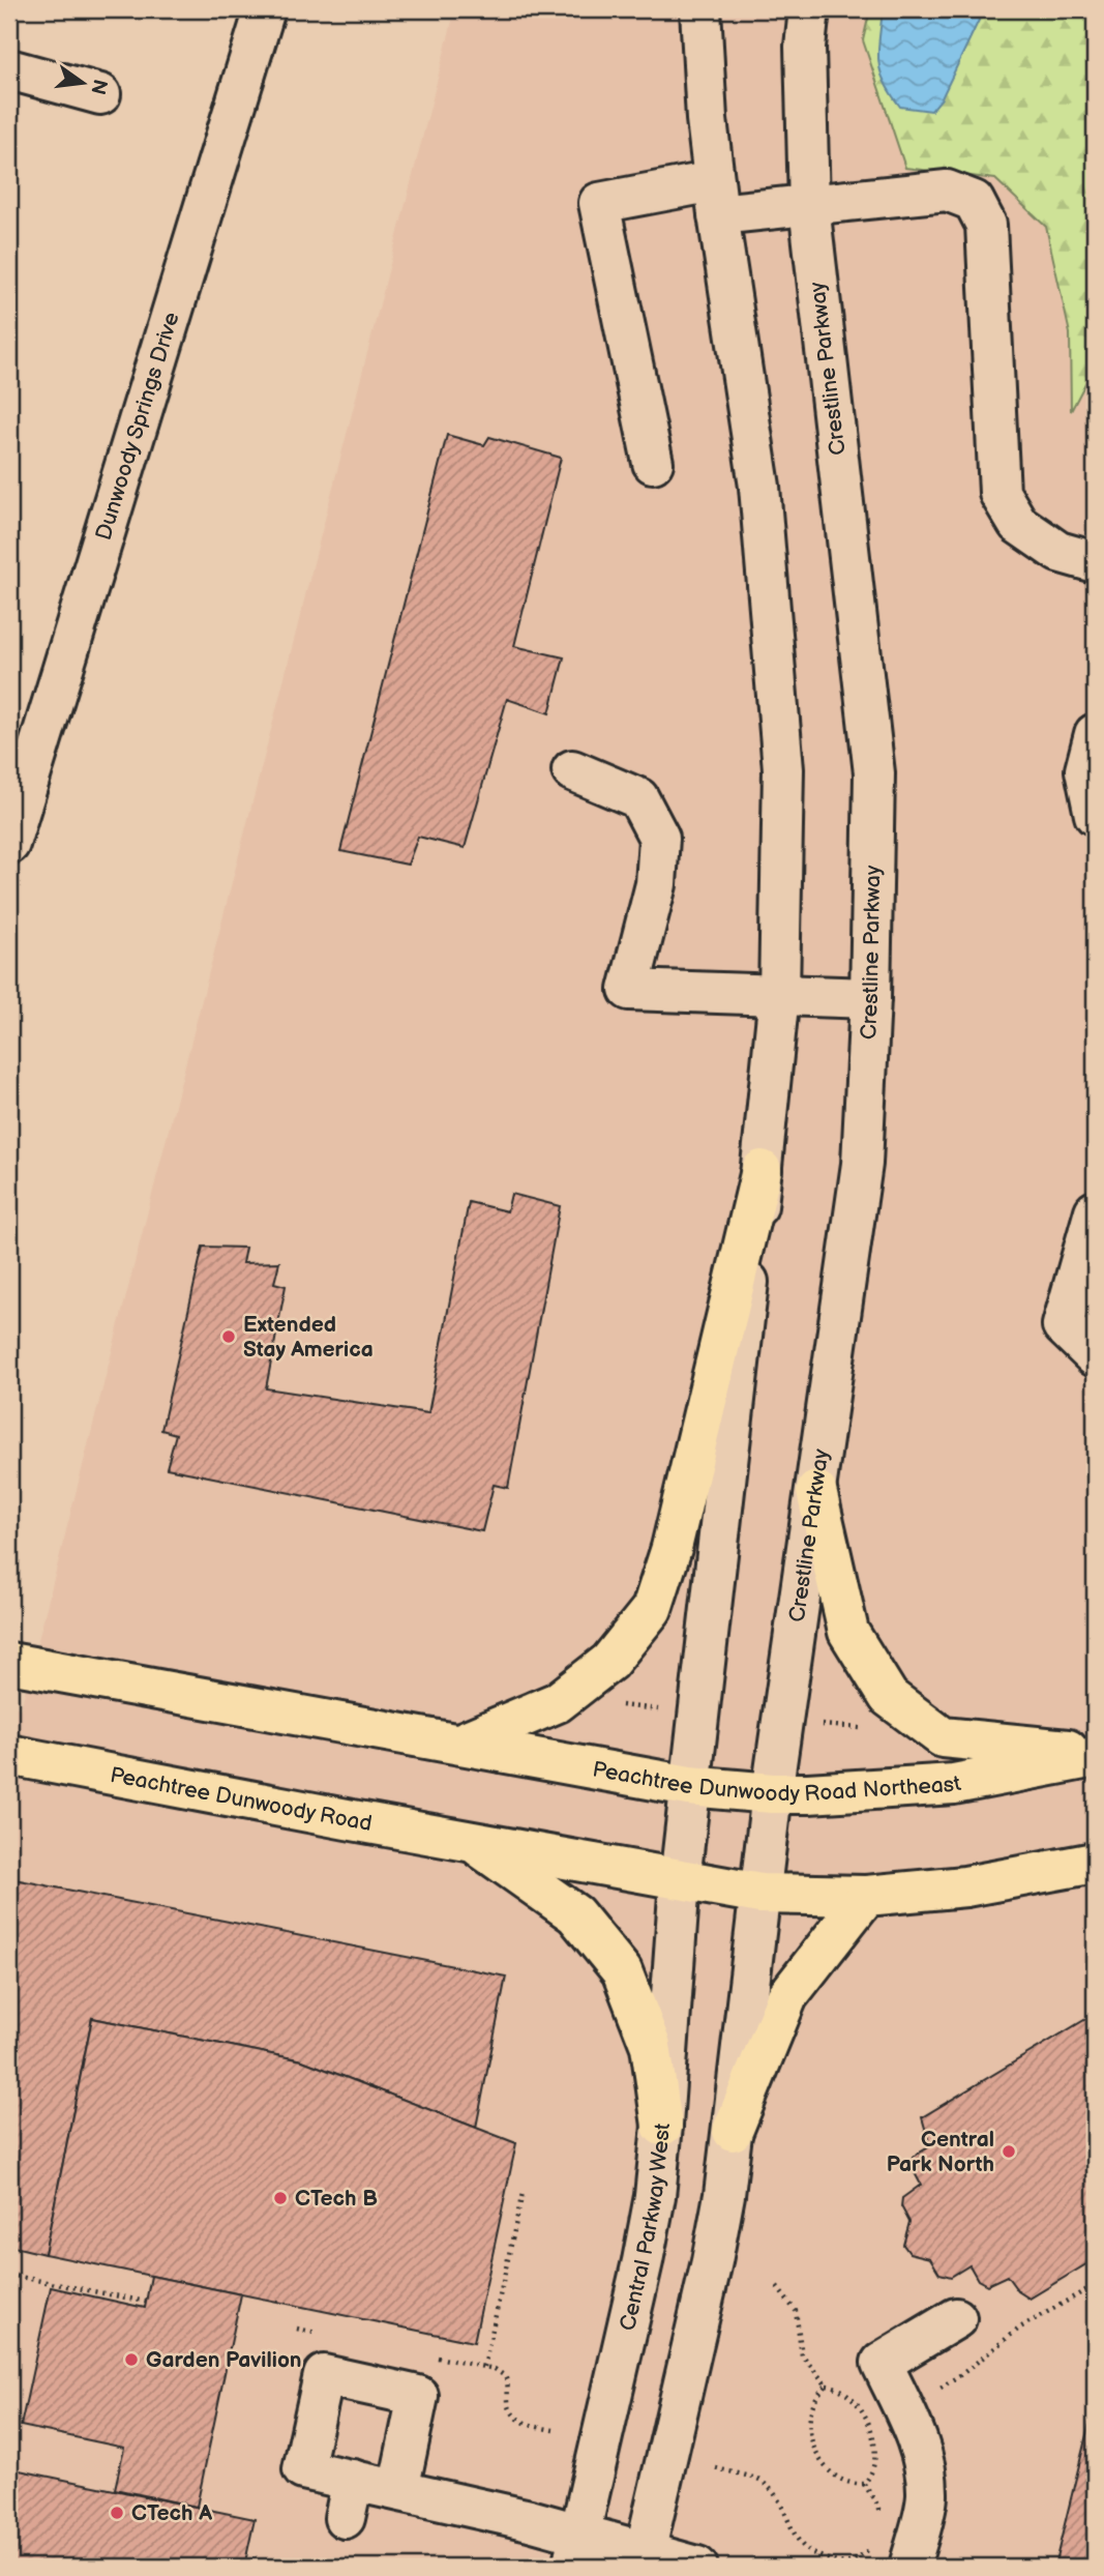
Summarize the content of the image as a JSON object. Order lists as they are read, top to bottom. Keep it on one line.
{"streets":{"main road":["Peachtree Dunwoody Road Northeast","Peachtree Dunwoody Road"],"street":["Crestline Parkway","Dunwoody Springs Drive","Central Parkway West"]},"crossings":[["Crestline Parkway","Peachtree Dunwoody Road Northeast"]],"places":["Extended Stay America","Central Park North","CTech B","Garden Pavilion","CTech A"],"north":"right"}
